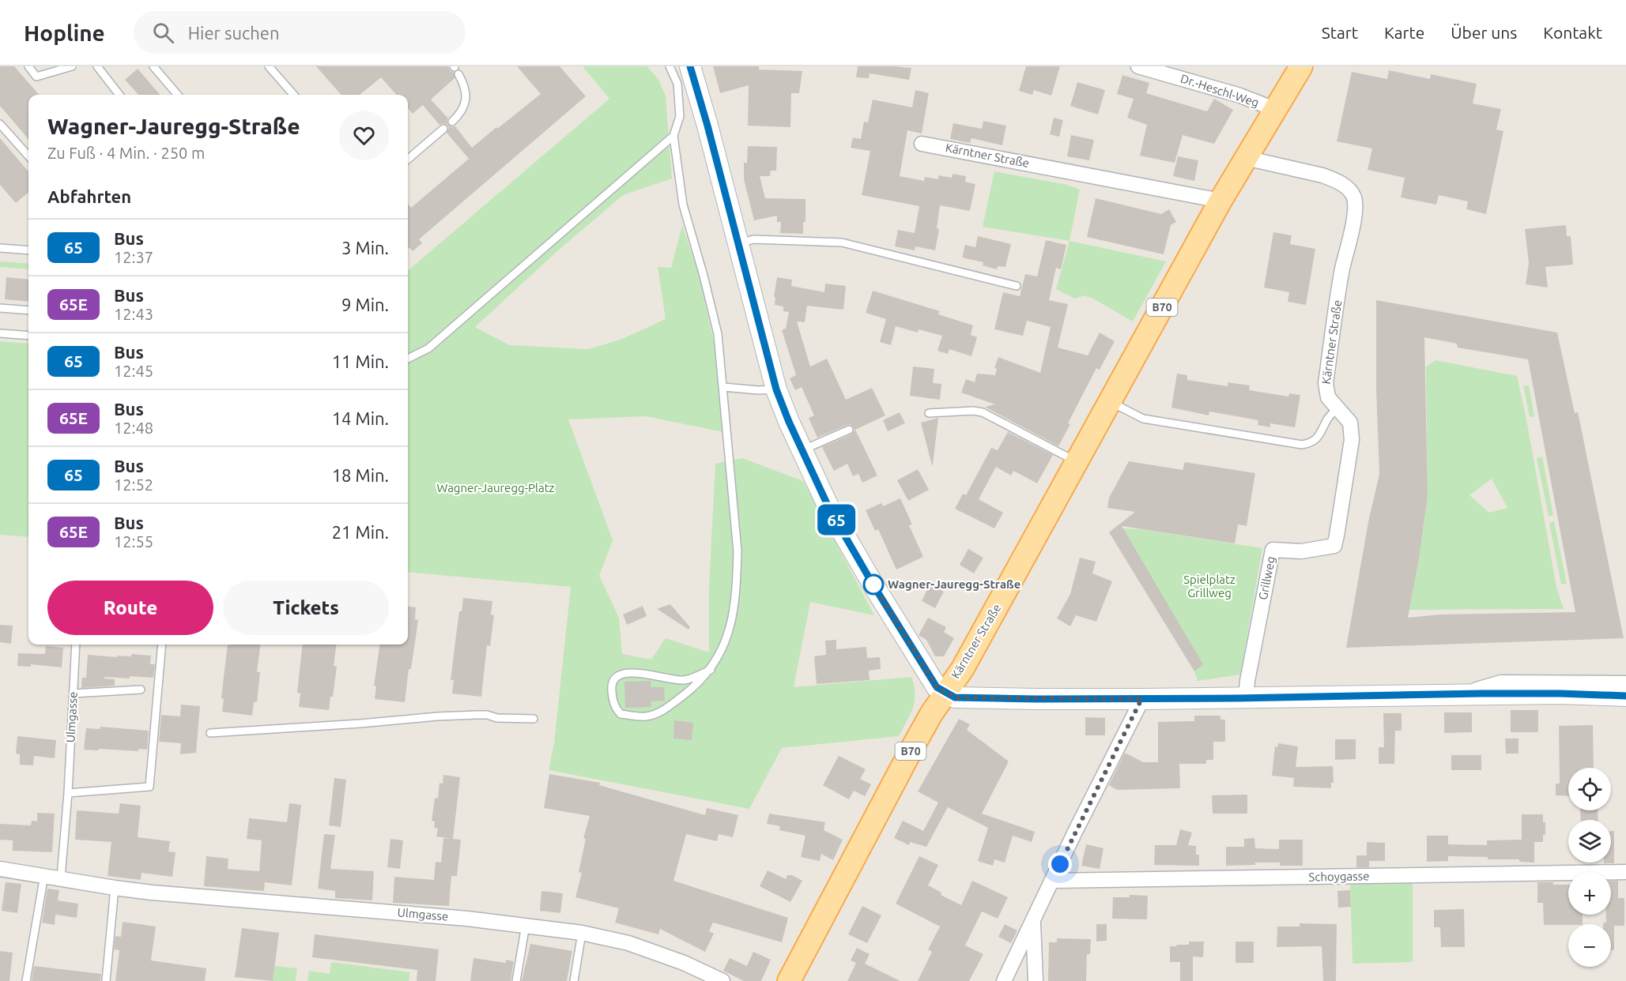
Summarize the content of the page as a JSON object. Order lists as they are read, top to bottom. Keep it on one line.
{"streets":{"main road":["Kärntner Straße","B70"],"street":["Dr.-Heschl-Weg","Grillweg","Ulmgasse","Schoygasse"]},"crossings":[["Dr.-Heschl-Weg","Kärntner Straße"],["Kärntner Straße","Grillweg"]],"parks":["Wagner-Jauregg-Platz","Spielplatz Grillweg"],"places":["Wagner-Jauregg-Straße"],"lines":["bus line 65"],"page":{"header":"Hopline","search":"Hier suchen","nav":["Start","Karte","Über uns","Kontakt"],"on_map":"65","heading":[["Wagner-Jauregg-Straße","Zu Fuß · 4 Min. · 250 m"],"Abfahrten"],"list":[{"mark":"65","name":"Bus","note":"12:37","value":"3 Min."},{"mark":"65E","name":"Bus","note":"12:43","value":"9 Min."},{"mark":"65","name":"Bus","note":"12:45","value":"11 Min."},{"mark":"65E","name":"Bus","note":"12:48","value":"14 Min."},{"mark":"65","name":"Bus","note":"12:52","value":"18 Min."},{"mark":"65E","name":"Bus","note":"12:55","value":"21 Min."}],"buttons":["Route","Tickets"],"map_buttons":["+","−"]}}
